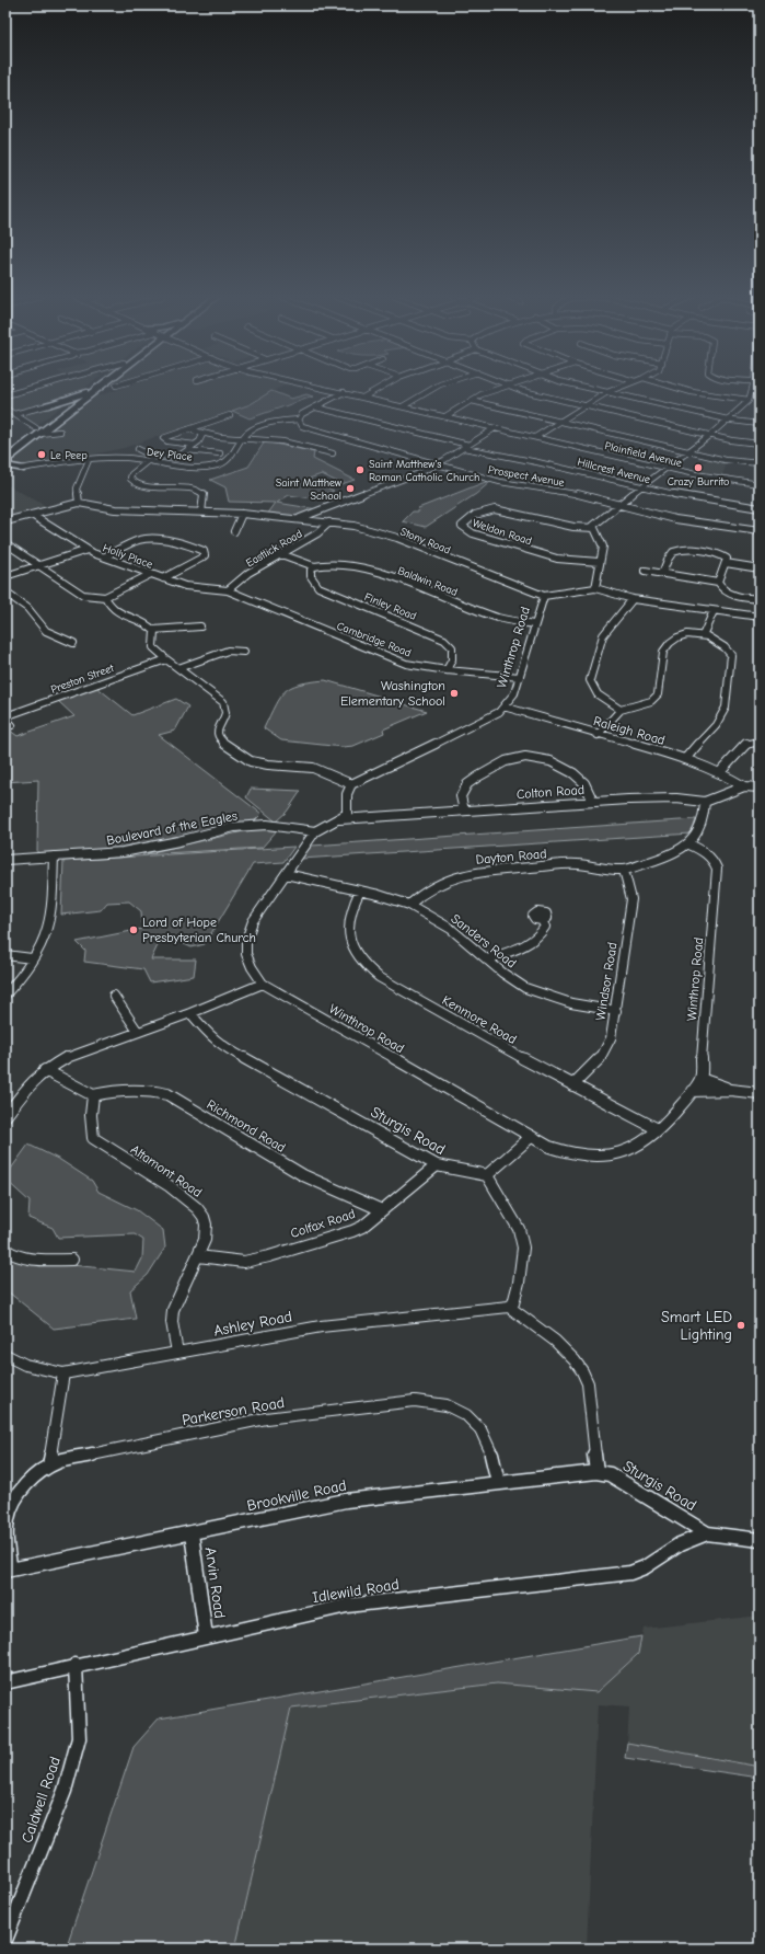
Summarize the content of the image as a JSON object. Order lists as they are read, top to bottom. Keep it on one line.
{"streets":{"street":["Dey Place","Plainfield Avenue","Hillcrest Avenue","Prospect Avenue","Weldon Road","Stony Road","Eastlick Road","Holly Place","Baldwin Road","Finley Road","Cambridge Road","Winthrop Road","Preston Street","Raleigh Road","Colton Road","Boulevard of the Eagles","Dayton Road","Sanders Road","Windsor Road","Kenmore Road","Richmond Road","Sturgis Road","Altamont Road","Colfax Road","Ashley Road","Parkerson Road","Brookville Road","Arvin Road","Idlewild Road","Caldwell Road"]},"crossings":[["Dey Place","Prospect Avenue"],["Stony Road","Eastlick Road"],["Stony Road","Winthrop Road"],["Eastlick Road","Holly Place"],["Eastlick Road","Cambridge Road"],["Holly Place","Cambridge Road"],["Baldwin Road","Finley Road"],["Baldwin Road","Winthrop Road"],["Finley Road","Cambridge Road"],["Cambridge Road","Winthrop Road"],["Winthrop Road","Raleigh Road"],["Winthrop Road","Colton Road"],["Winthrop Road","Boulevard of the Eagles"],["Winthrop Road","Sanders Road"],["Winthrop Road","Kenmore Road"],["Raleigh Road","Colton Road"],["Dayton Road","Sanders Road"],["Dayton Road","Windsor Road"],["Sanders Road","Windsor Road"],["Sanders Road","Kenmore Road"],["Windsor Road","Kenmore Road"],["Richmond Road","Altamont Road"],["Richmond Road","Colfax Road"],["Sturgis Road","Colfax Road"],["Sturgis Road","Brookville Road"],["Sturgis Road","Idlewild Road"],["Altamont Road","Colfax Road"],["Altamont Road","Ashley Road"],["Parkerson Road","Brookville Road"],["Brookville Road","Arvin Road"],["Arvin Road","Idlewild Road"],["Idlewild Road","Caldwell Road"]],"places":["Le Peep","Crazy Burrito","Saint Matthew's Roman Catholic Church","Saint Matthew School","Washington Elementary School","Lord of Hope Presbyterian Church","Smart LED Lighting"]}
